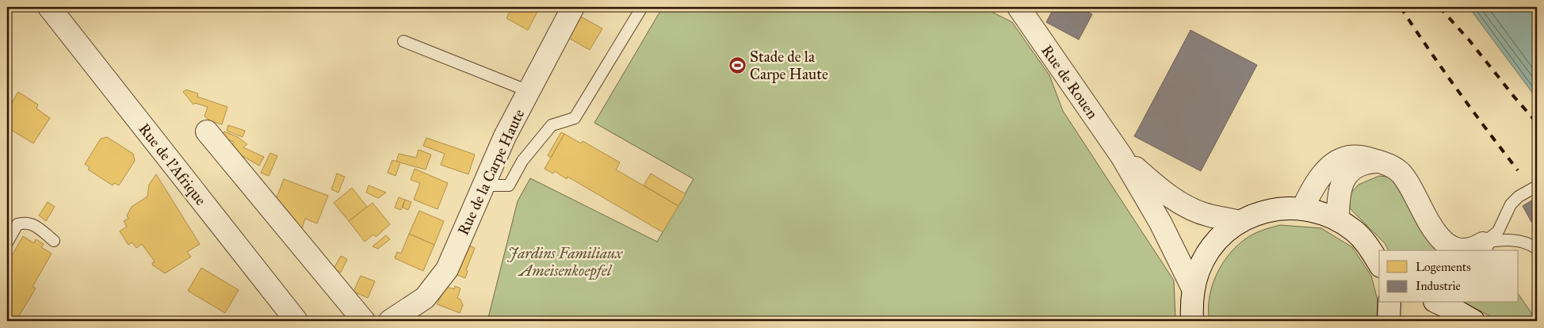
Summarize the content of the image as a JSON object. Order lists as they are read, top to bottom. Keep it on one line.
{"streets":{"street":["Rue de Rouen","Rue de l'Afrique","Rue de la Carpe Haute"]},"parks":["Jardins Familiaux Ameisenkoepfel"],"places":{"sports":["Stade de la Carpe Haute"]},"legend":["Logements","Industrie"]}
